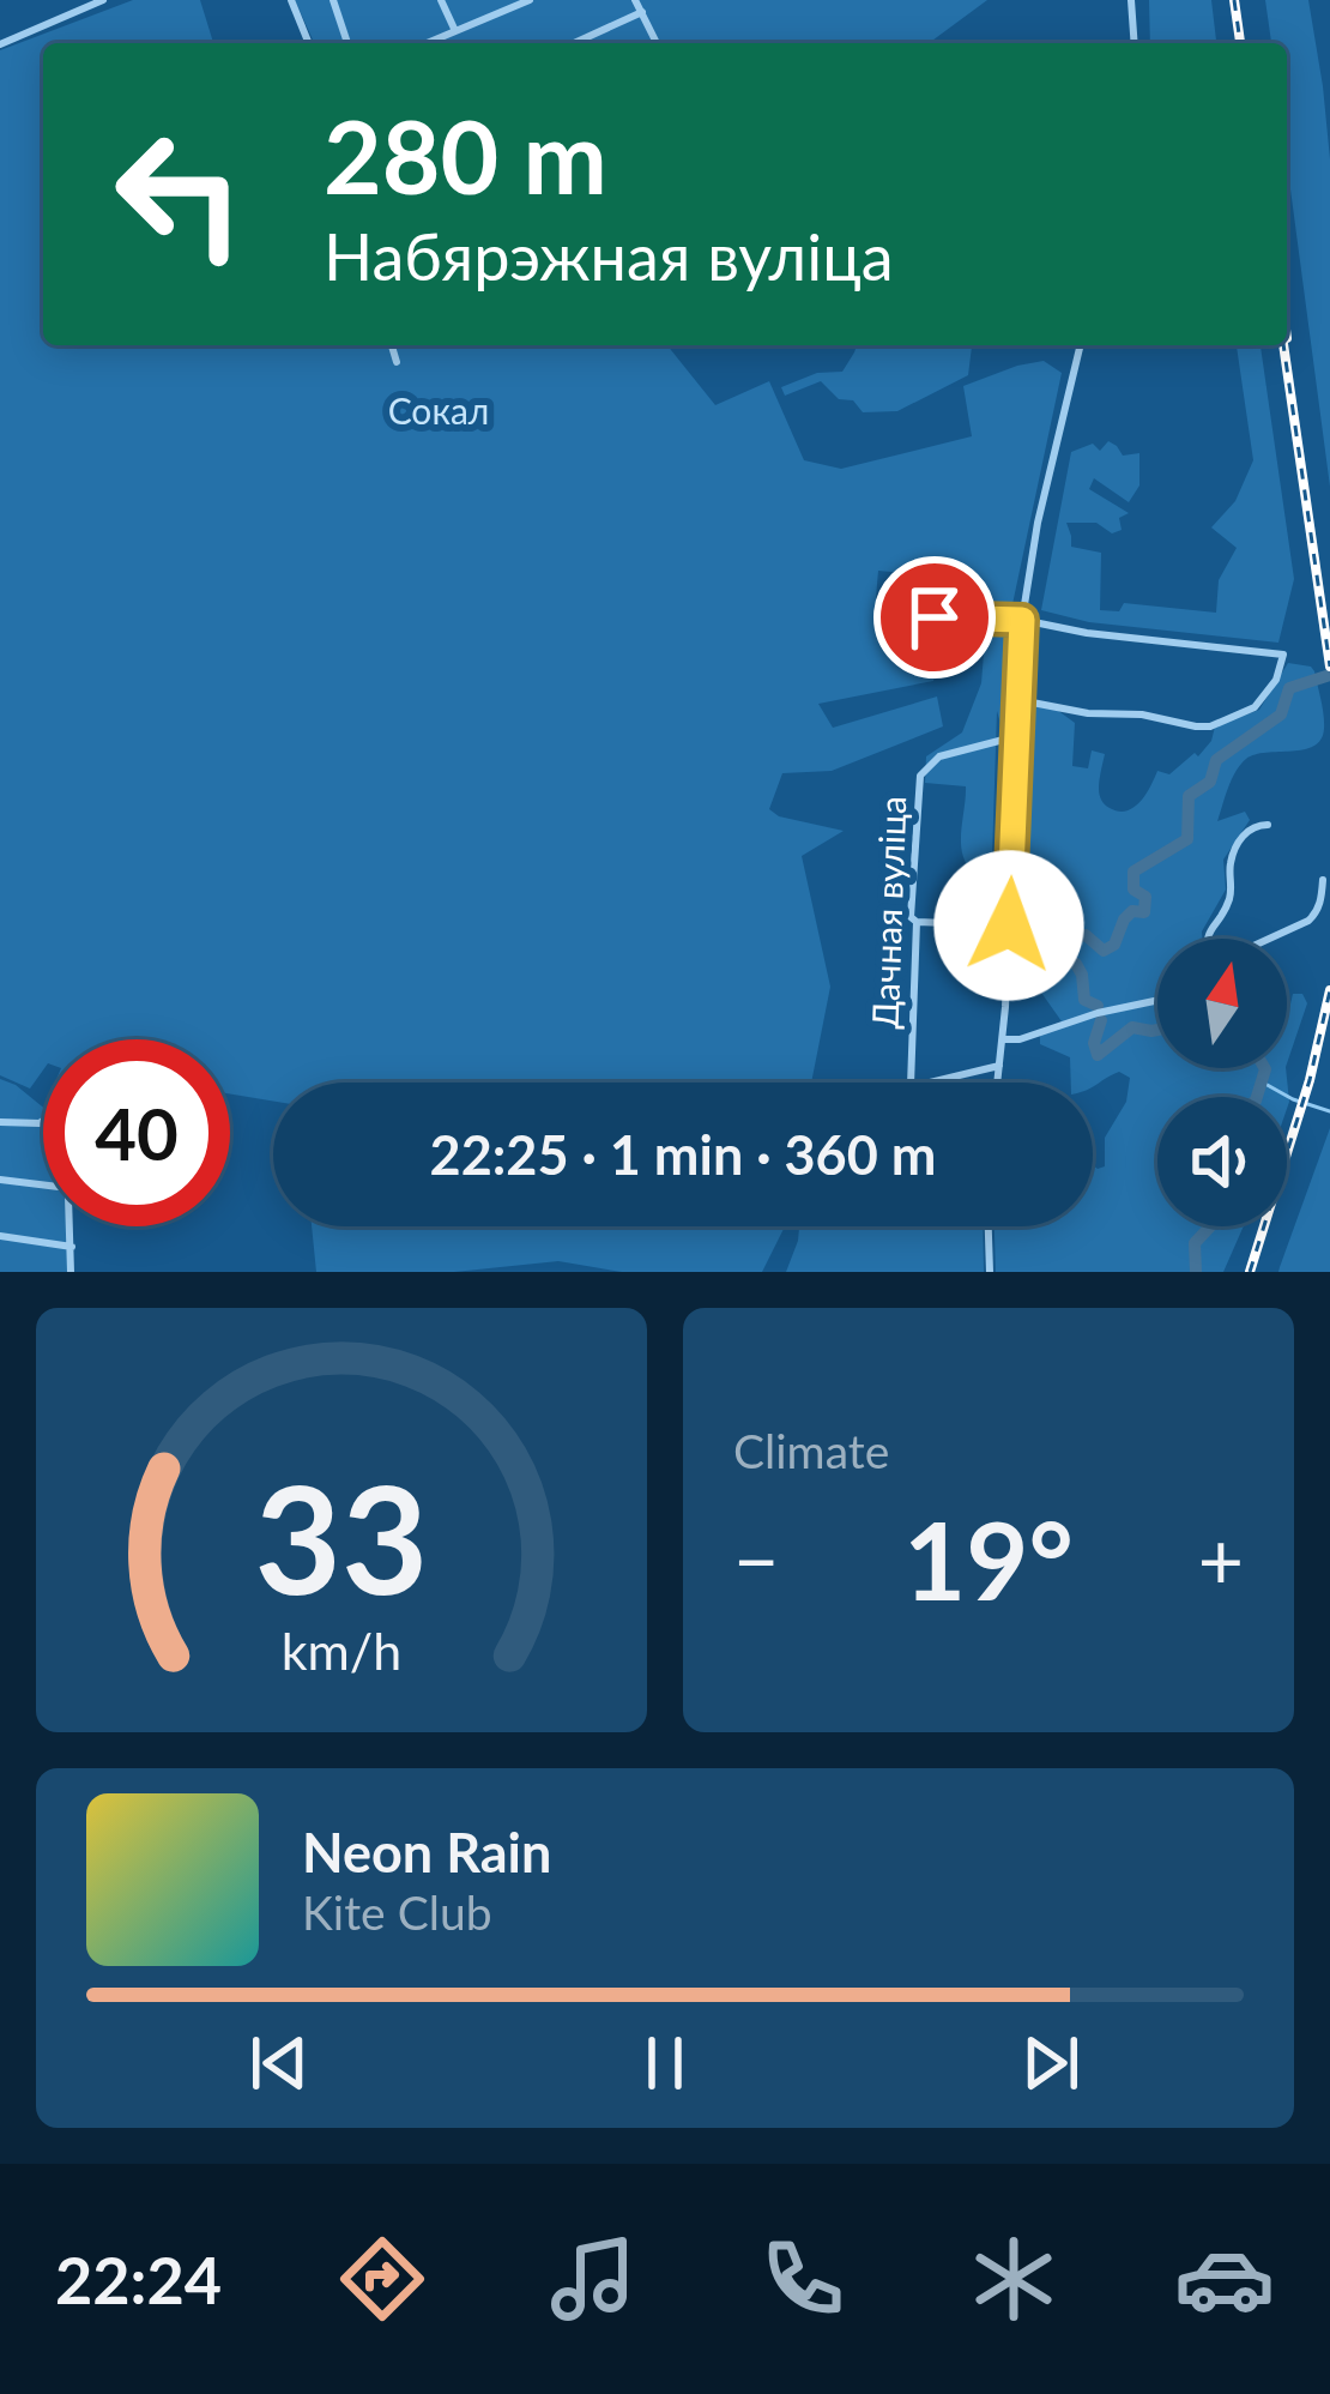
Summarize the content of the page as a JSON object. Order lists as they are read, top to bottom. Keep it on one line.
{"streets":{"street":["Дачная вуліца"]},"parks":["Сокал"],"north":"top","page":{"turn":["280 m","Набярэжная вуліца"],"limit":"40","trip":"22:25 · 1 min · 360 m","tile":"Climate","heat":["−","19°","+"],"song":["Neon Rain","Kite Club"],"tabs":"22:24","gauge":["33","km/h"]}}
